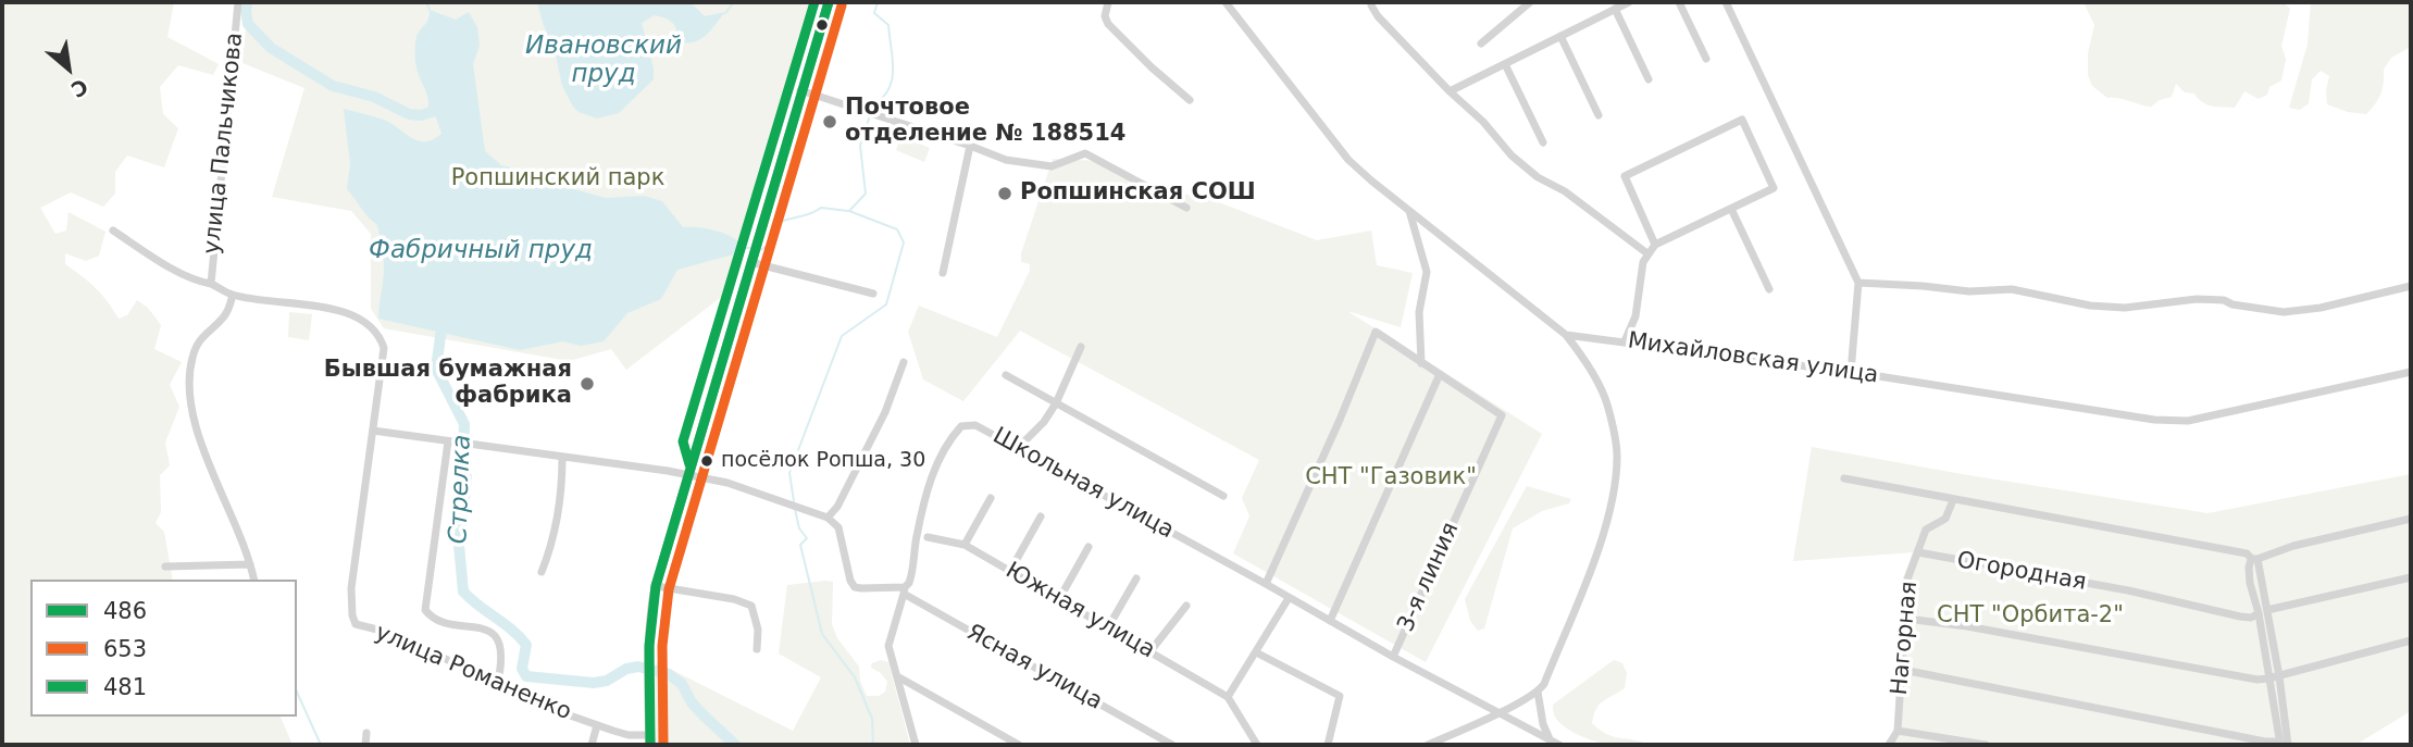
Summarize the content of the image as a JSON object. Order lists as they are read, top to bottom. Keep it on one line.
{"streets":{"street":["улица Пальчикова","Михайловская улица","Школьная улица","Огородная","3-я линия","Южная улица","Нагорная","Ясная улица","улица Романенко"]},"crossings":[["улица Пальчикова","улица Романенко"],["Школьная улица","3-я линия"],["Школьная улица","Ясная улица"],["Огородная","Нагорная"]],"water":["Ивановский пруд","Фабричный пруд","Стрелка"],"parks":["Ропшинский парк","СНТ \"Газовик\"","СНТ \"Орбита-2\""],"places":["Почтовое отделение № 188514","Ропшинская СОШ","Бывшая бумажная фабрика","посёлок Ропша, 30"],"lines":["transit line 486","transit line 481","transit line 653"],"legend":["486","653","481"],"north":"bottom right"}
